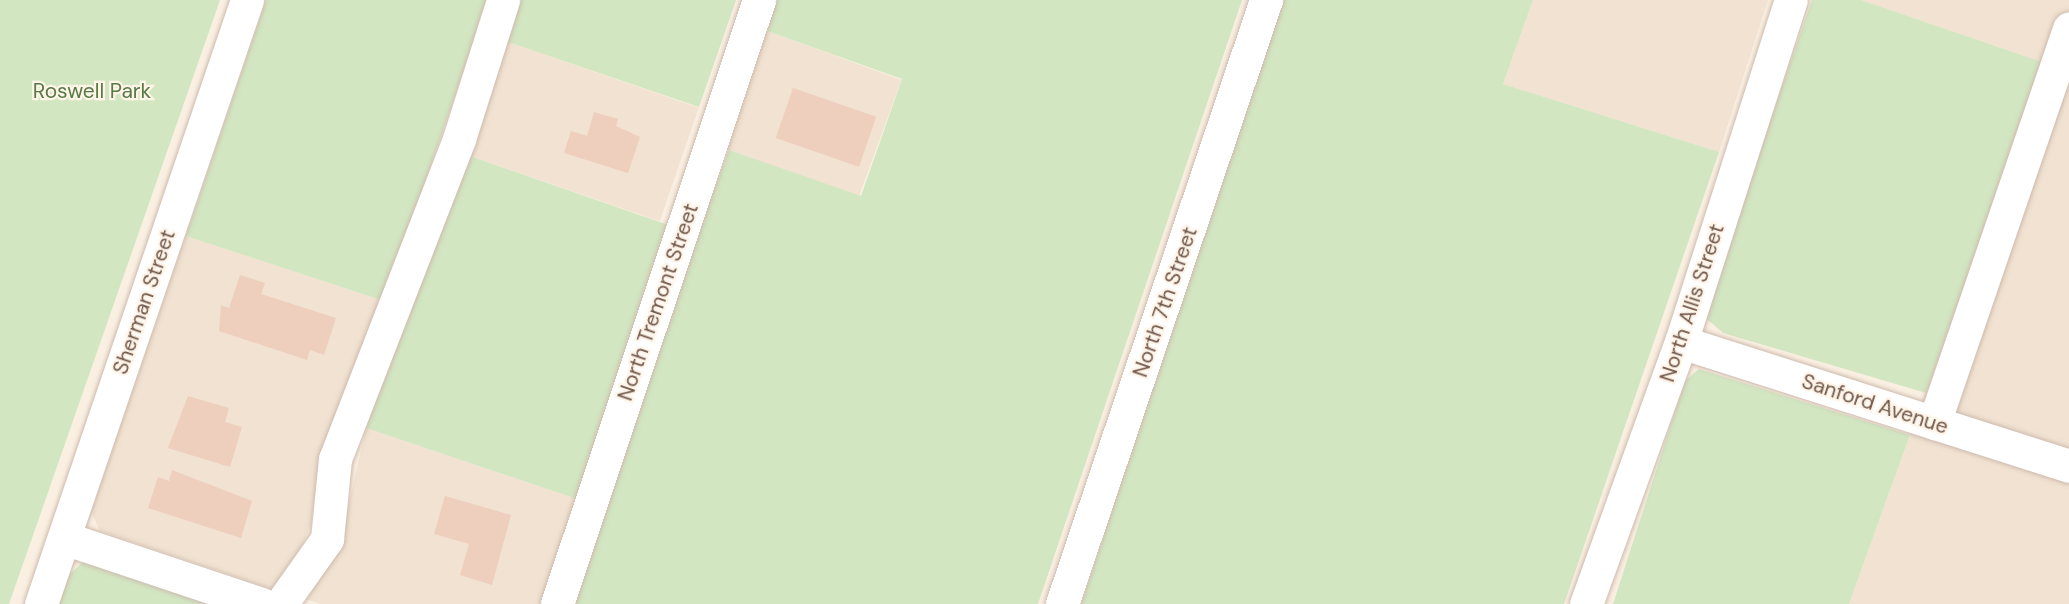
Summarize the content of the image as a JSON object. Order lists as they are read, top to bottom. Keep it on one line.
{"streets":{"street":["Sherman Street","North Tremont Street","North 7th Street","North Allis Street","Sanford Avenue"]},"crossings":[["North Allis Street","Sanford Avenue"]],"parks":["Roswell Park"]}
